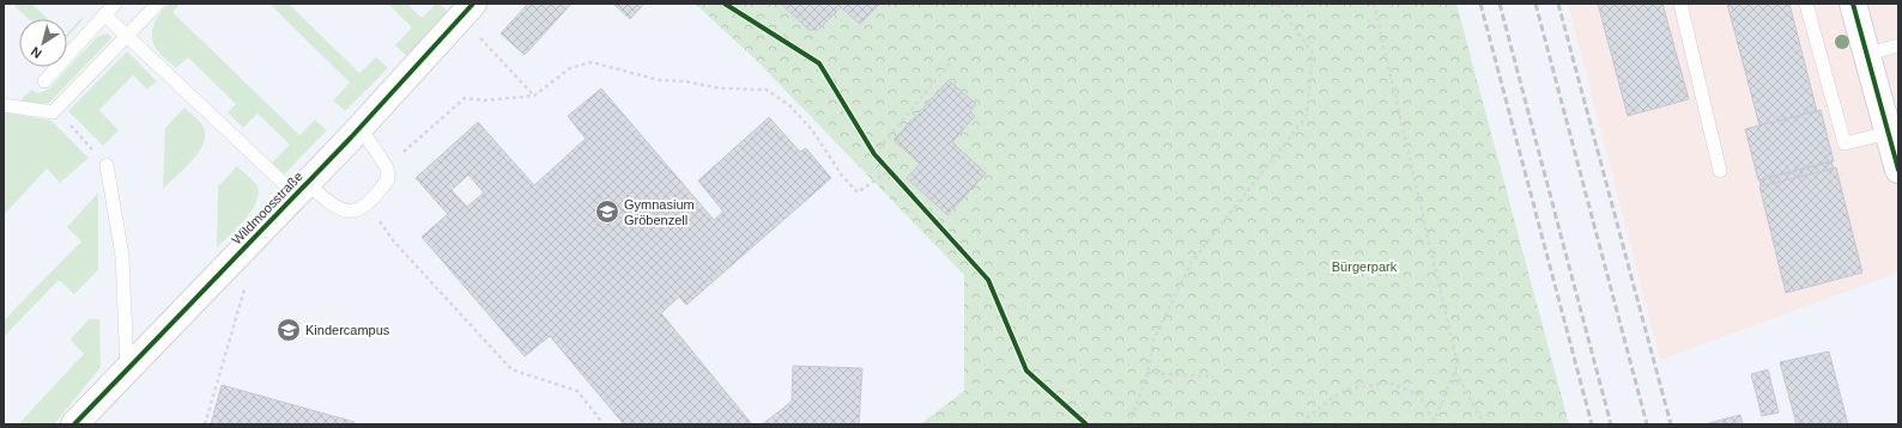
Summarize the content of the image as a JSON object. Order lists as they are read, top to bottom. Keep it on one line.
{"streets":{"street":["Wildmoosstraße"]},"parks":["Bürgerpark"],"places":{"school or university":["Gymnasium Gröbenzell","Kindercampus"]},"north":"bottom left"}
